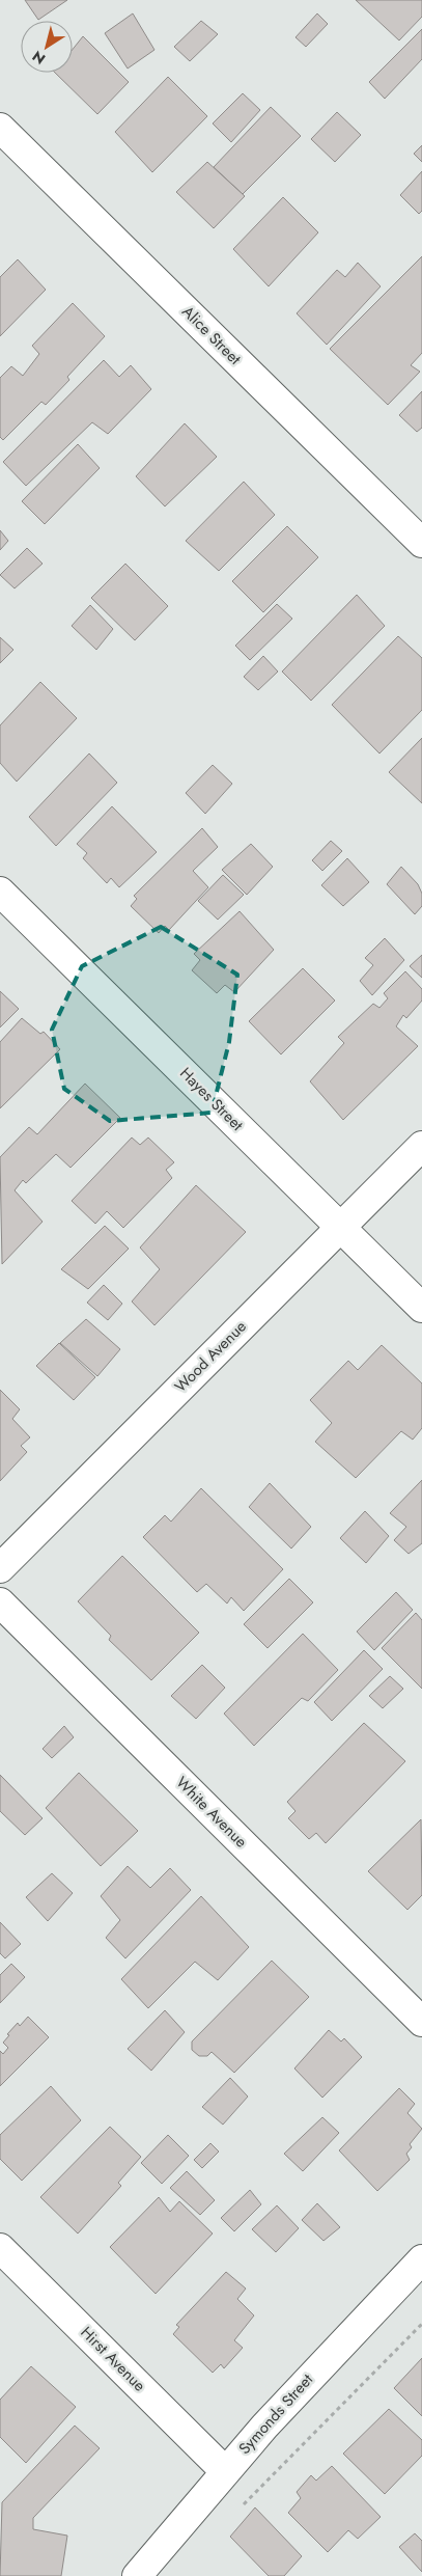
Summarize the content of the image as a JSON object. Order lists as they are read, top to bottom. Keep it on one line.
{"streets":{"street":["Alice Street","Hayes Street","Wood Avenue","White Avenue","Hirst Avenue","Symonds Street"]},"crossings":[["Hayes Street","Wood Avenue"],["Hirst Avenue","Symonds Street"]],"north":"bottom left"}
